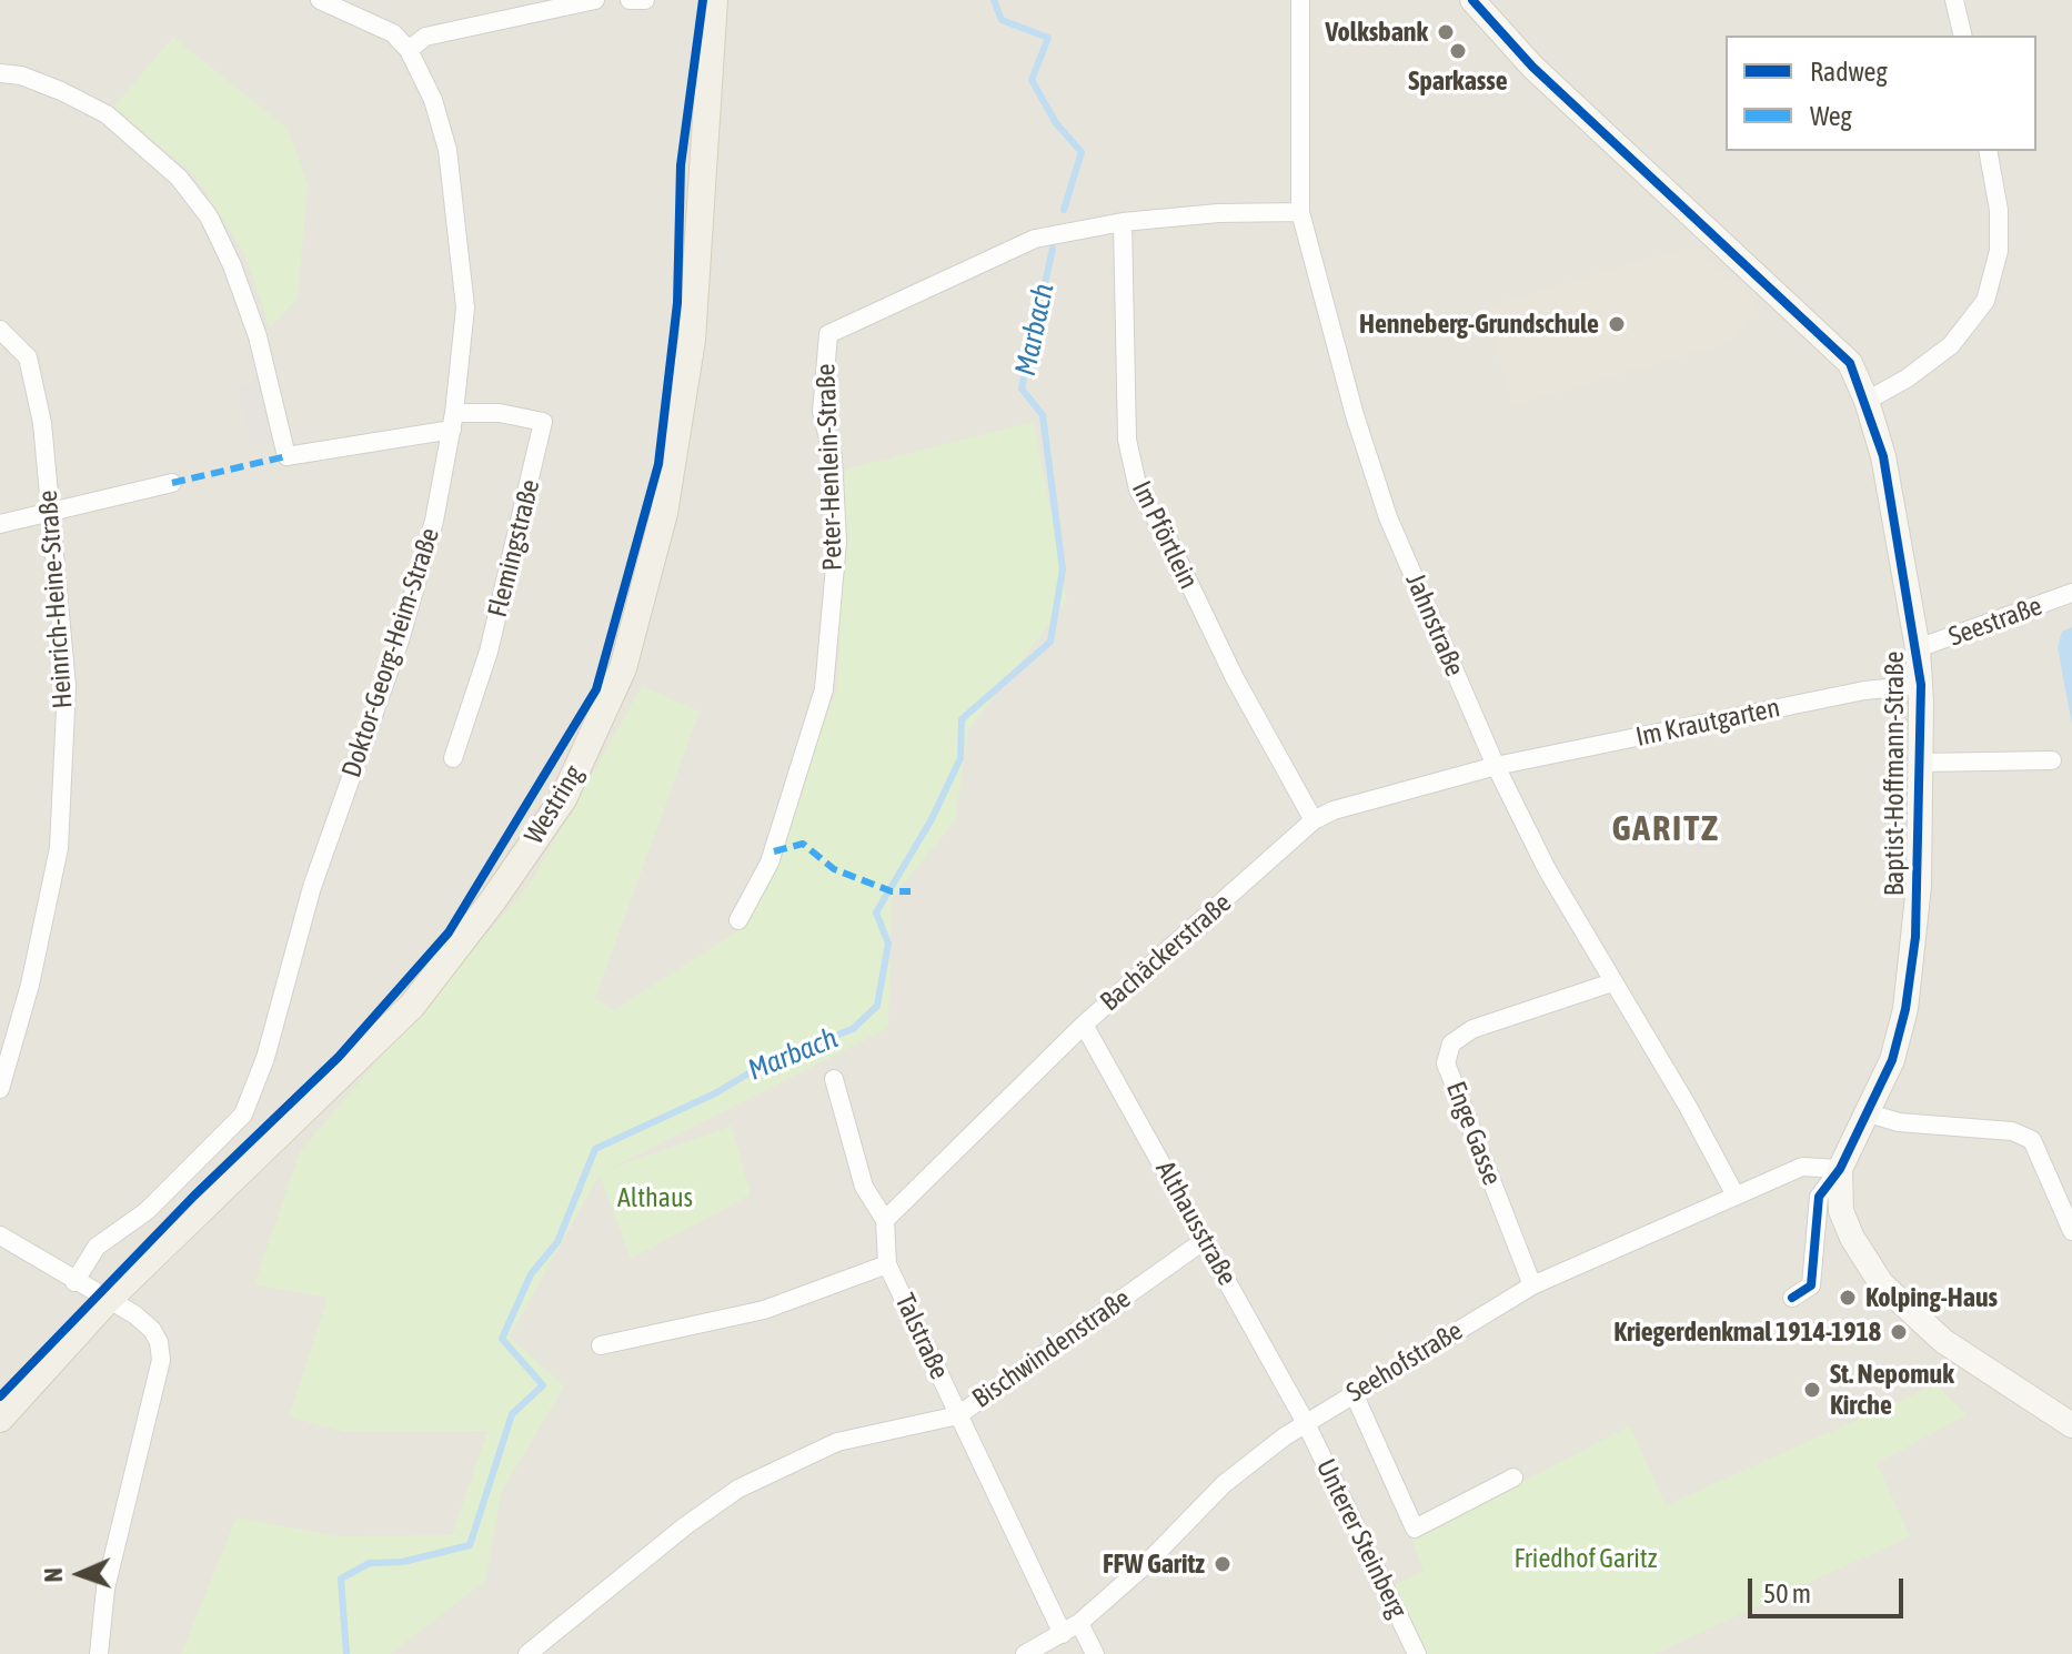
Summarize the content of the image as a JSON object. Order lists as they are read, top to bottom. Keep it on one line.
{"streets":{"main road":["Westring"],"street":["Peter-Henlein-Straße","Im Pförtlein","Flemingstraße","Heinrich-Heine-Straße","Seestraße","Jahnstraße","Doktor-Georg-Heim-Straße","Im Krautgarten","Baptist-Hoffmann-Straße","Bachäckerstraße","Enge Gasse","Althausstraße","Talstraße","Bischwindenstraße","Seehofstraße","Unterer Steinberg"]},"crossings":[["Peter-Henlein-Straße","Im Pförtlein"],["Peter-Henlein-Straße","Jahnstraße"],["Im Pförtlein","Bachäckerstraße"],["Flemingstraße","Doktor-Georg-Heim-Straße"],["Seestraße","Baptist-Hoffmann-Straße"],["Jahnstraße","Im Krautgarten"],["Jahnstraße","Bachäckerstraße"],["Jahnstraße","Enge Gasse"],["Jahnstraße","Seehofstraße"],["Im Krautgarten","Baptist-Hoffmann-Straße"],["Im Krautgarten","Bachäckerstraße"],["Baptist-Hoffmann-Straße","Seehofstraße"],["Bachäckerstraße","Althausstraße"],["Bachäckerstraße","Talstraße"],["Enge Gasse","Seehofstraße"],["Althausstraße","Bischwindenstraße"],["Althausstraße","Seehofstraße"],["Althausstraße","Unterer Steinberg"],["Talstraße","Bischwindenstraße"],["Talstraße","Seehofstraße"],["Seehofstraße","Unterer Steinberg"]],"districts":["GARITZ"],"water":["Marbach"],"parks":["Althaus","Friedhof Garitz"],"places":["Volksbank","Sparkasse","Henneberg-Grundschule","Kolping-Haus","Kriegerdenkmal 1914-1918","St. Nepomuk Kirche","FFW Garitz"],"legend":["Radweg","Weg"],"scale_bar":"50 m","north":"left"}
